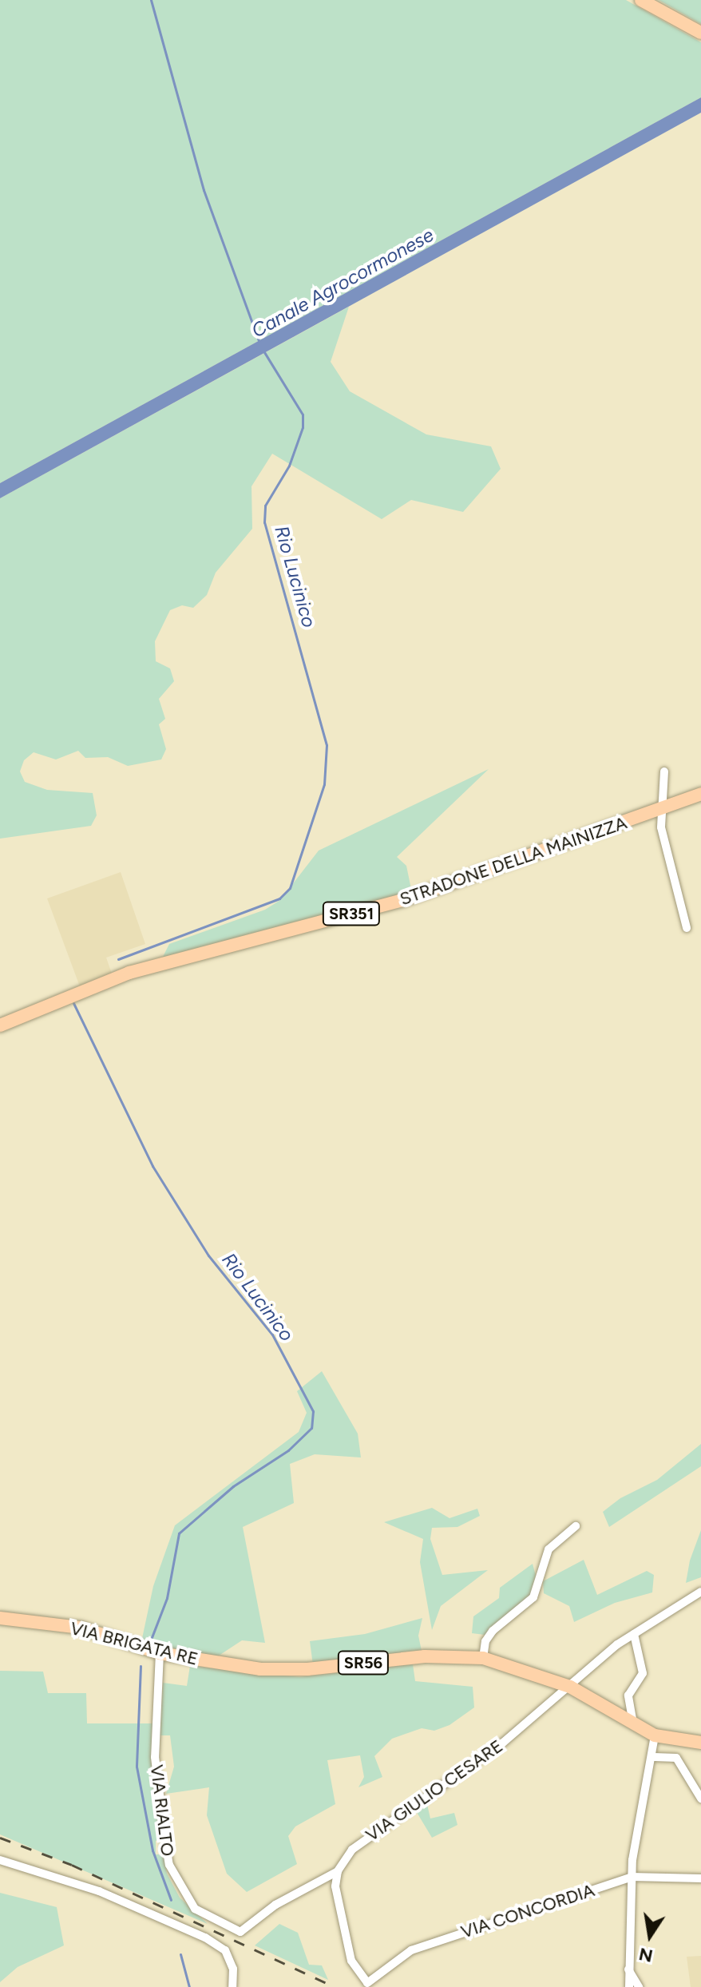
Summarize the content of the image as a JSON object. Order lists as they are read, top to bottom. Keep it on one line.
{"streets":{"main road":["STRADONE DELLA MAINIZZA","SR351","VIA BRIGATA RE","SR56"],"street":["VIA GIULIO CESARE","VIA RIALTO","VIA CONCORDIA"]},"crossings":[["VIA BRIGATA RE","SR56"],["VIA BRIGATA RE","VIA GIULIO CESARE"],["VIA BRIGATA RE","VIA RIALTO"],["SR56","VIA GIULIO CESARE"],["VIA GIULIO CESARE","VIA RIALTO"],["VIA GIULIO CESARE","VIA CONCORDIA"],["VIA RIALTO","VIA CONCORDIA"]],"water":["Canale Agrocormonese","Rio Lucinico"],"north":"bottom"}
